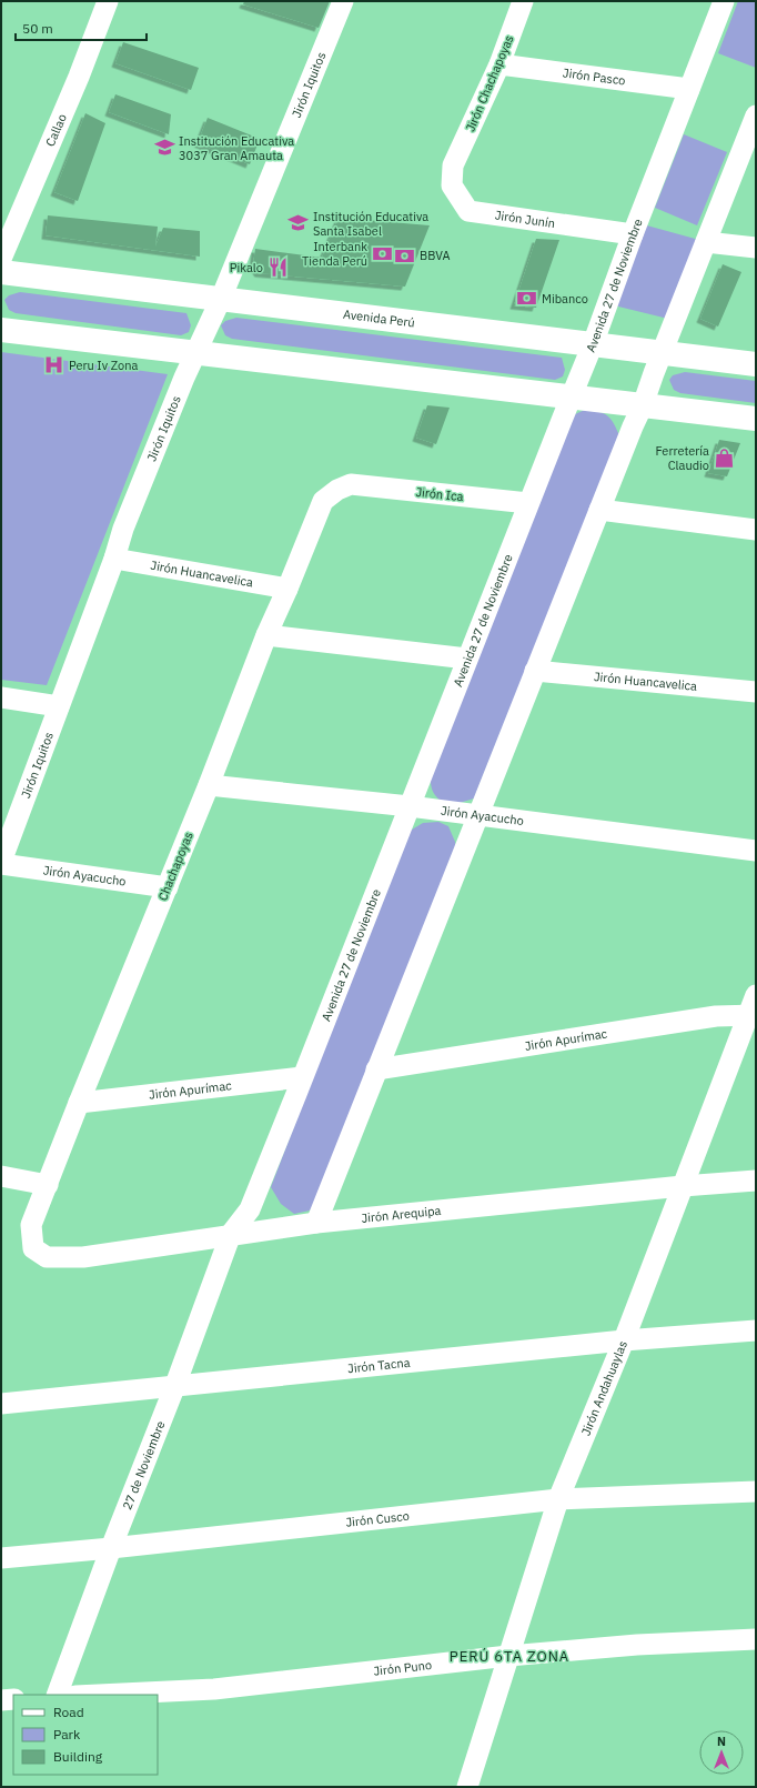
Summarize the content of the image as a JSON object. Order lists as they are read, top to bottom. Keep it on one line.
{"streets":{"main road":["Avenida Perú"],"street":["Jirón Pasco","Jirón Chachapoyas","Jirón Iquitos","Callao","Jirón Junín","Avenida 27 de Noviembre","Jirón Ica","Jirón Huancavelica","Jirón Ayacucho","Chachapoyas","Jirón Apurímac","Jirón Arequipa","Jirón Tacna","Jirón Andahuaylas","27 de Noviembre","Jirón Cusco","Jirón Puno"]},"crossings":[["Jirón Pasco","Jirón Chachapoyas"],["Jirón Pasco","Avenida 27 de Noviembre"],["Jirón Chachapoyas","Jirón Junín"],["Jirón Iquitos","Avenida Perú"],["Jirón Iquitos","Jirón Huancavelica"],["Jirón Iquitos","Jirón Ayacucho"],["Jirón Junín","Avenida 27 de Noviembre"],["Avenida 27 de Noviembre","Avenida Perú"],["Avenida 27 de Noviembre","Jirón Ica"],["Avenida 27 de Noviembre","Jirón Ayacucho"],["Avenida 27 de Noviembre","Jirón Apurímac"],["Avenida 27 de Noviembre","Jirón Arequipa"],["Avenida 27 de Noviembre","27 de Noviembre"],["Jirón Ica","Chachapoyas"],["Jirón Huancavelica","Chachapoyas"],["Jirón Ayacucho","Chachapoyas"],["Chachapoyas","Jirón Apurímac"],["Chachapoyas","Jirón Arequipa"],["Jirón Apurímac","Jirón Andahuaylas"],["Jirón Arequipa","Jirón Andahuaylas"],["Jirón Arequipa","27 de Noviembre"],["Jirón Tacna","Jirón Andahuaylas"],["Jirón Tacna","27 de Noviembre"],["Jirón Andahuaylas","Jirón Cusco"],["Jirón Andahuaylas","Jirón Puno"],["27 de Noviembre","Jirón Cusco"]],"districts":["PERÚ 6TA ZONA"],"places":{"school or university":["Institución Educativa 3037 Gran Amauta","Institución Educativa Santa Isabel"],"bank":["Interbank Tienda Perú","BBVA","Mibanco"],"restaurant":["Pikalo"],"hospital":["Peru Iv Zona"],"shop":["Ferretería Claudio"]},"legend":["Road","Park","Building"],"scale_bar":"50 m","north":"top"}
